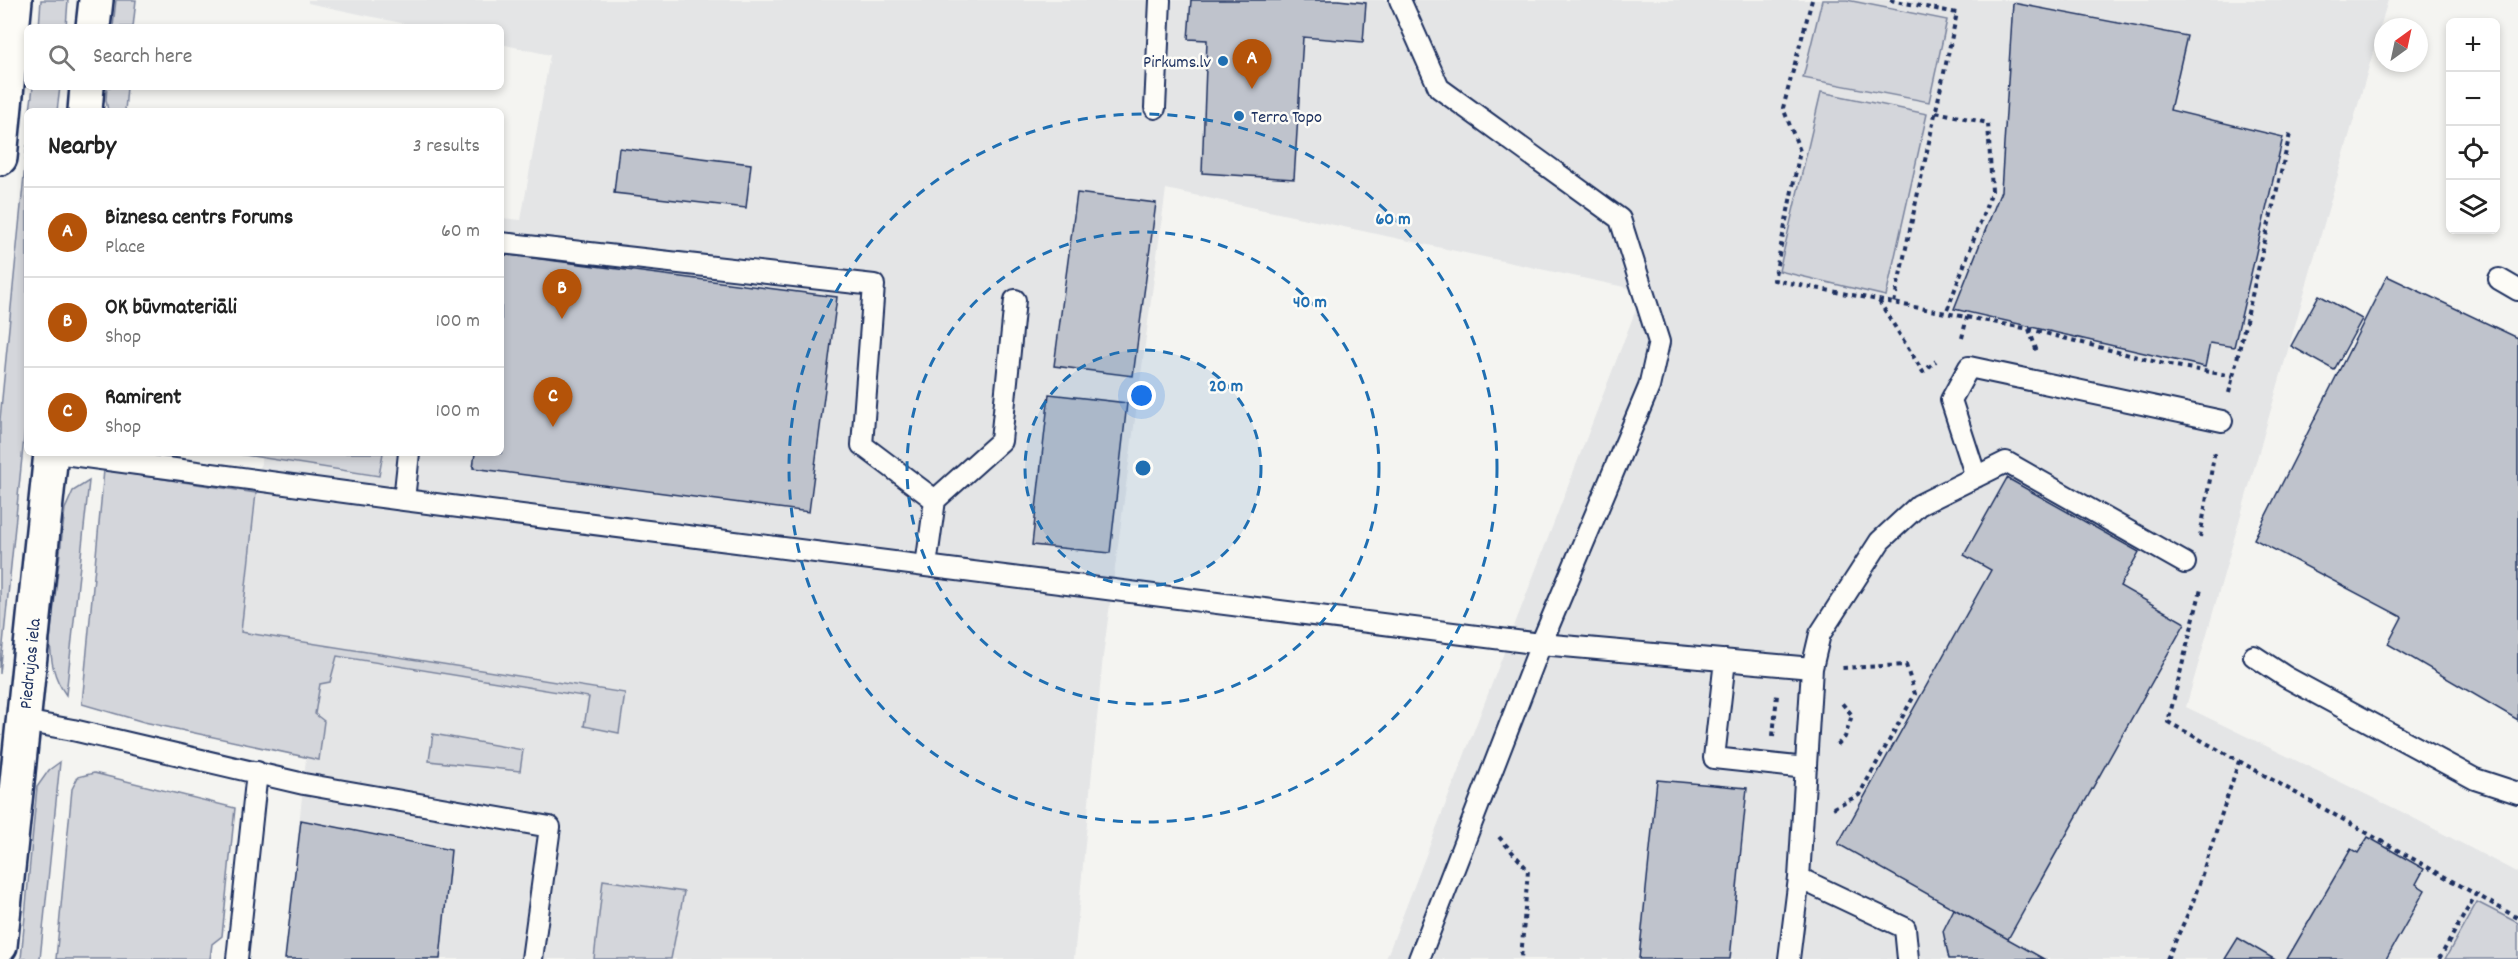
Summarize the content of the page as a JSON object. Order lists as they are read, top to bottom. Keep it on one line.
{"streets":{"main road":["Piedrujas iela"]},"places":["Pirkums.lv","Terra Topo"],"north":"top right","page":{"map_buttons":["+","−"],"search":"Search here","pins":["A","B","C"],"heading":["Nearby","3 results"],"list":[{"mark":"A","name":"Biznesa centrs Forums","note":"Place","value":"60 m"},{"mark":"B","name":"OK būvmateriāli","note":"Shop","value":"100 m"},{"mark":"C","name":"Ramirent","note":"Shop","value":"100 m"}]},"rings":["60 m","40 m","20 m"]}
